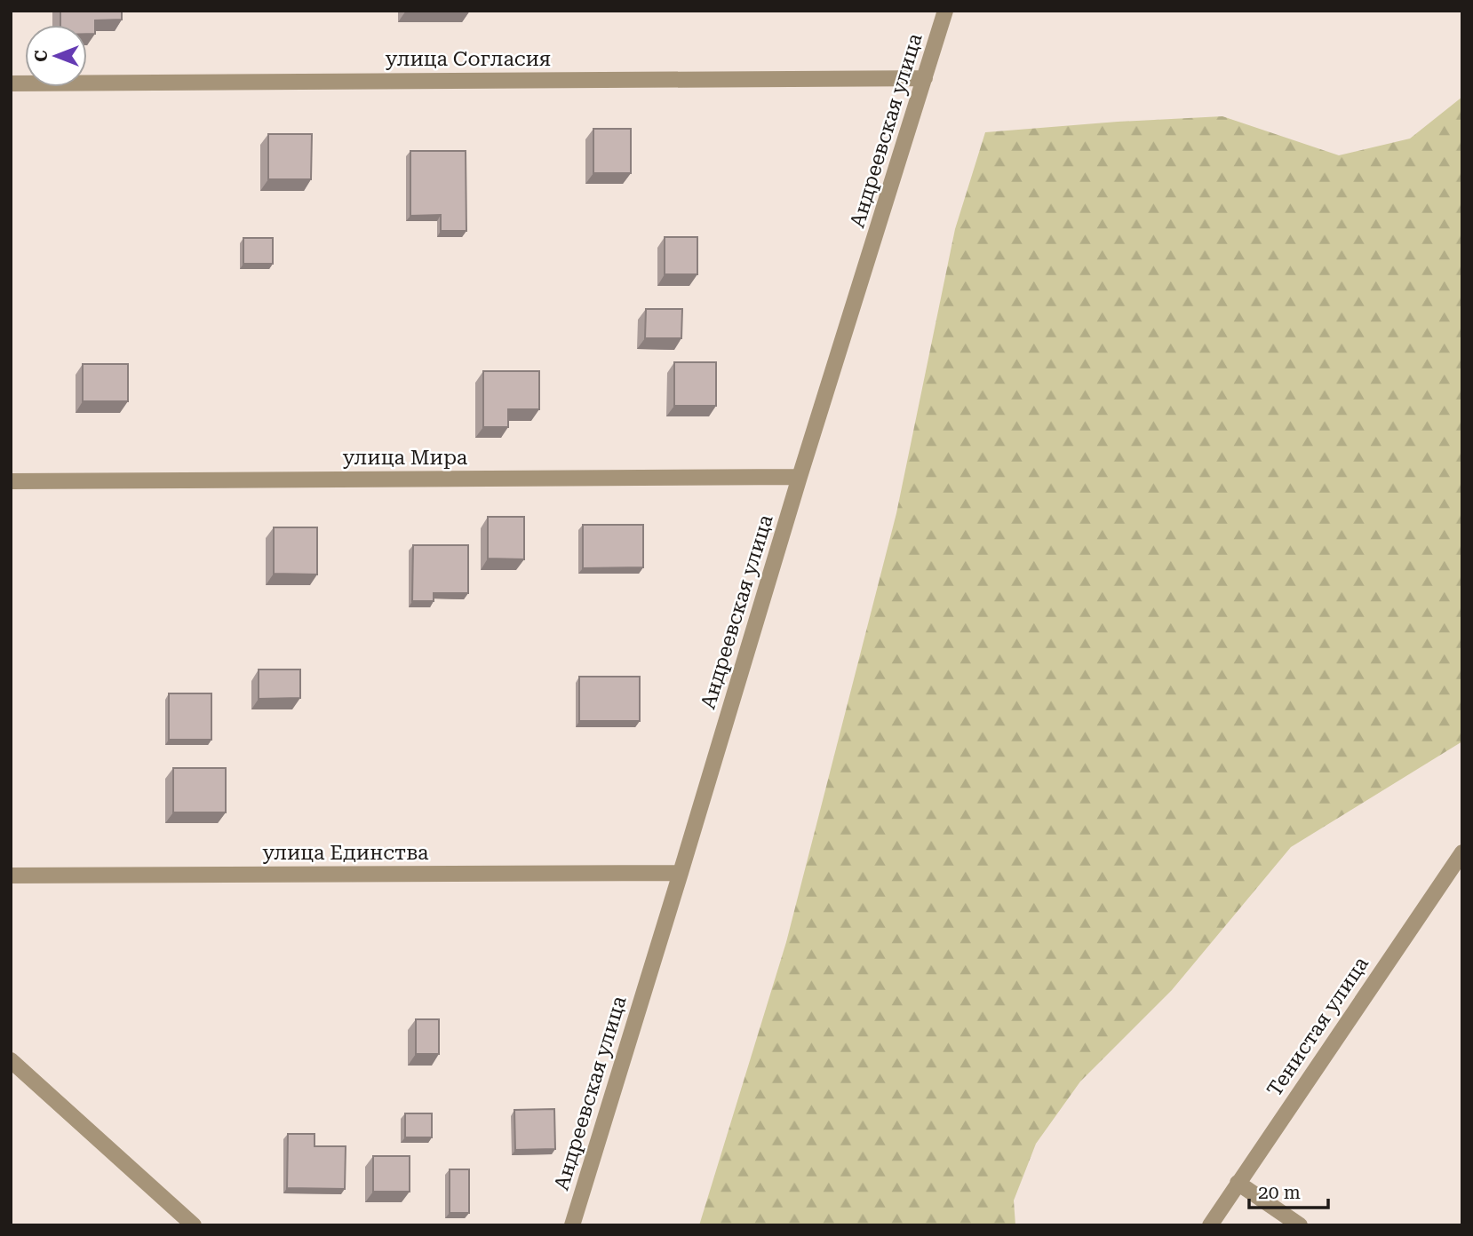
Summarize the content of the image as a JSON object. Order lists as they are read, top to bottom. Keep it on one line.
{"streets":{"street":["улица Согласия","Андреевская улица","улица Мира","улица Единства","Тенистая улица"]},"crossings":[["улица Согласия","Андреевская улица"],["Андреевская улица","улица Мира"],["Андреевская улица","улица Единства"]],"scale_bar":"20 m","north":"left"}
